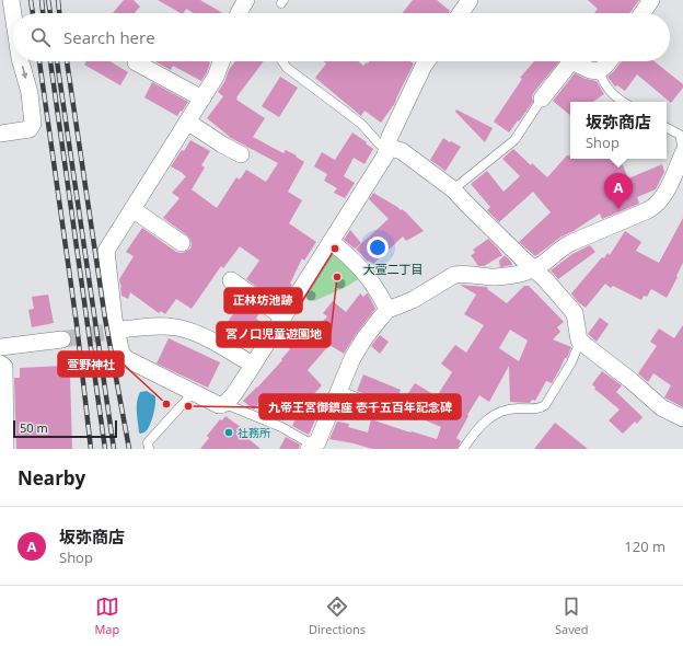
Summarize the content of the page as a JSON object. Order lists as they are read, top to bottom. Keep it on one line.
{"districts":["大萱二丁目"],"places":["正林坊池跡","宮ノ口児童遊園地","萱野神社","九帝王宮御鎮座 壱千五百年記念碑","社務所"],"scale_bar":"50 m","page":{"search":"Search here","popup":["坂弥商店","Shop"],"pins":"A","scale":"50 m","heading":"Nearby","list":[{"mark":"A","name":"坂弥商店","note":"Shop","value":"120 m"}],"nav":["Map","Directions","Saved"]}}
